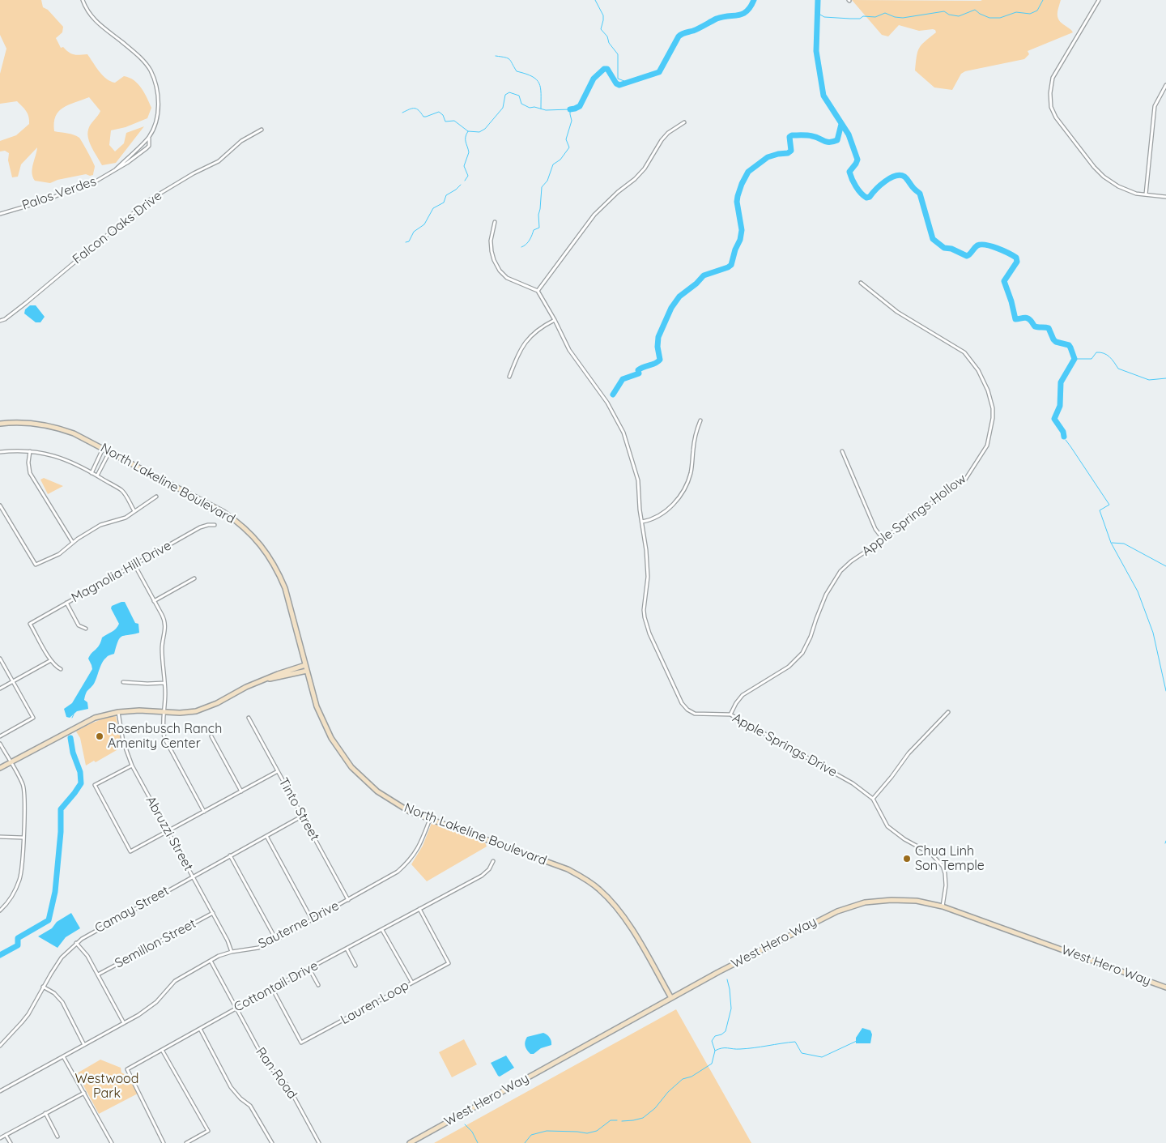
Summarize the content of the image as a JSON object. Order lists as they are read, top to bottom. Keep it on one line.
{"streets":{"street":["Palos Verdes","Falcon Oaks Drive","North Lakeline Boulevard","Apple Springs Hollow","Magnolia Hill Drive","Apple Springs Drive","Tinto Street","Abruzzi Street","Camay Street","Sauterne Drive","West Hero Way","Semillon Street","Cottontail Drive","Lauren Loop","Ran Road"]},"crossings":[["North Lakeline Boulevard","Sauterne Drive"],["North Lakeline Boulevard","West Hero Way"],["Apple Springs Hollow","Apple Springs Drive"],["Apple Springs Drive","West Hero Way"],["Tinto Street","Camay Street"],["Tinto Street","Sauterne Drive"],["Abruzzi Street","Camay Street"],["Abruzzi Street","Sauterne Drive"],["Abruzzi Street","Semillon Street"],["Sauterne Drive","Ran Road"],["Cottontail Drive","Lauren Loop"],["Cottontail Drive","Ran Road"]],"parks":["Westwood Park"],"places":["Rosenbusch Ranch Amenity Center","Chua Linh Son Temple"]}
